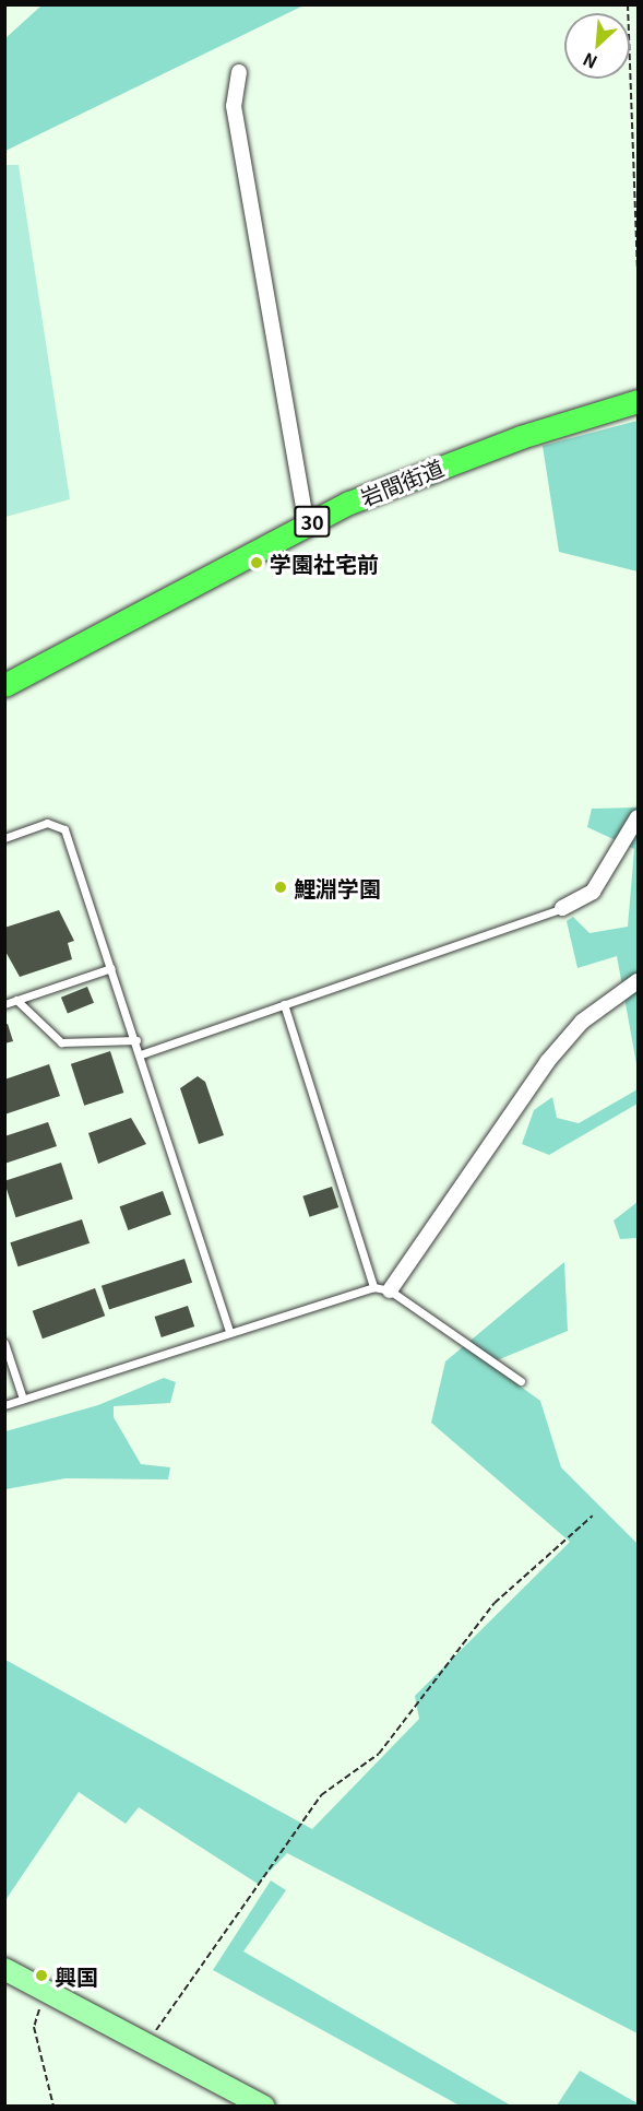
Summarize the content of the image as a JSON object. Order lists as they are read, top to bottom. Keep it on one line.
{"streets":{"main road":["岩間街道","30"]},"places":["学園社宅前","鯉淵学園","興国"],"north":"bottom left"}
